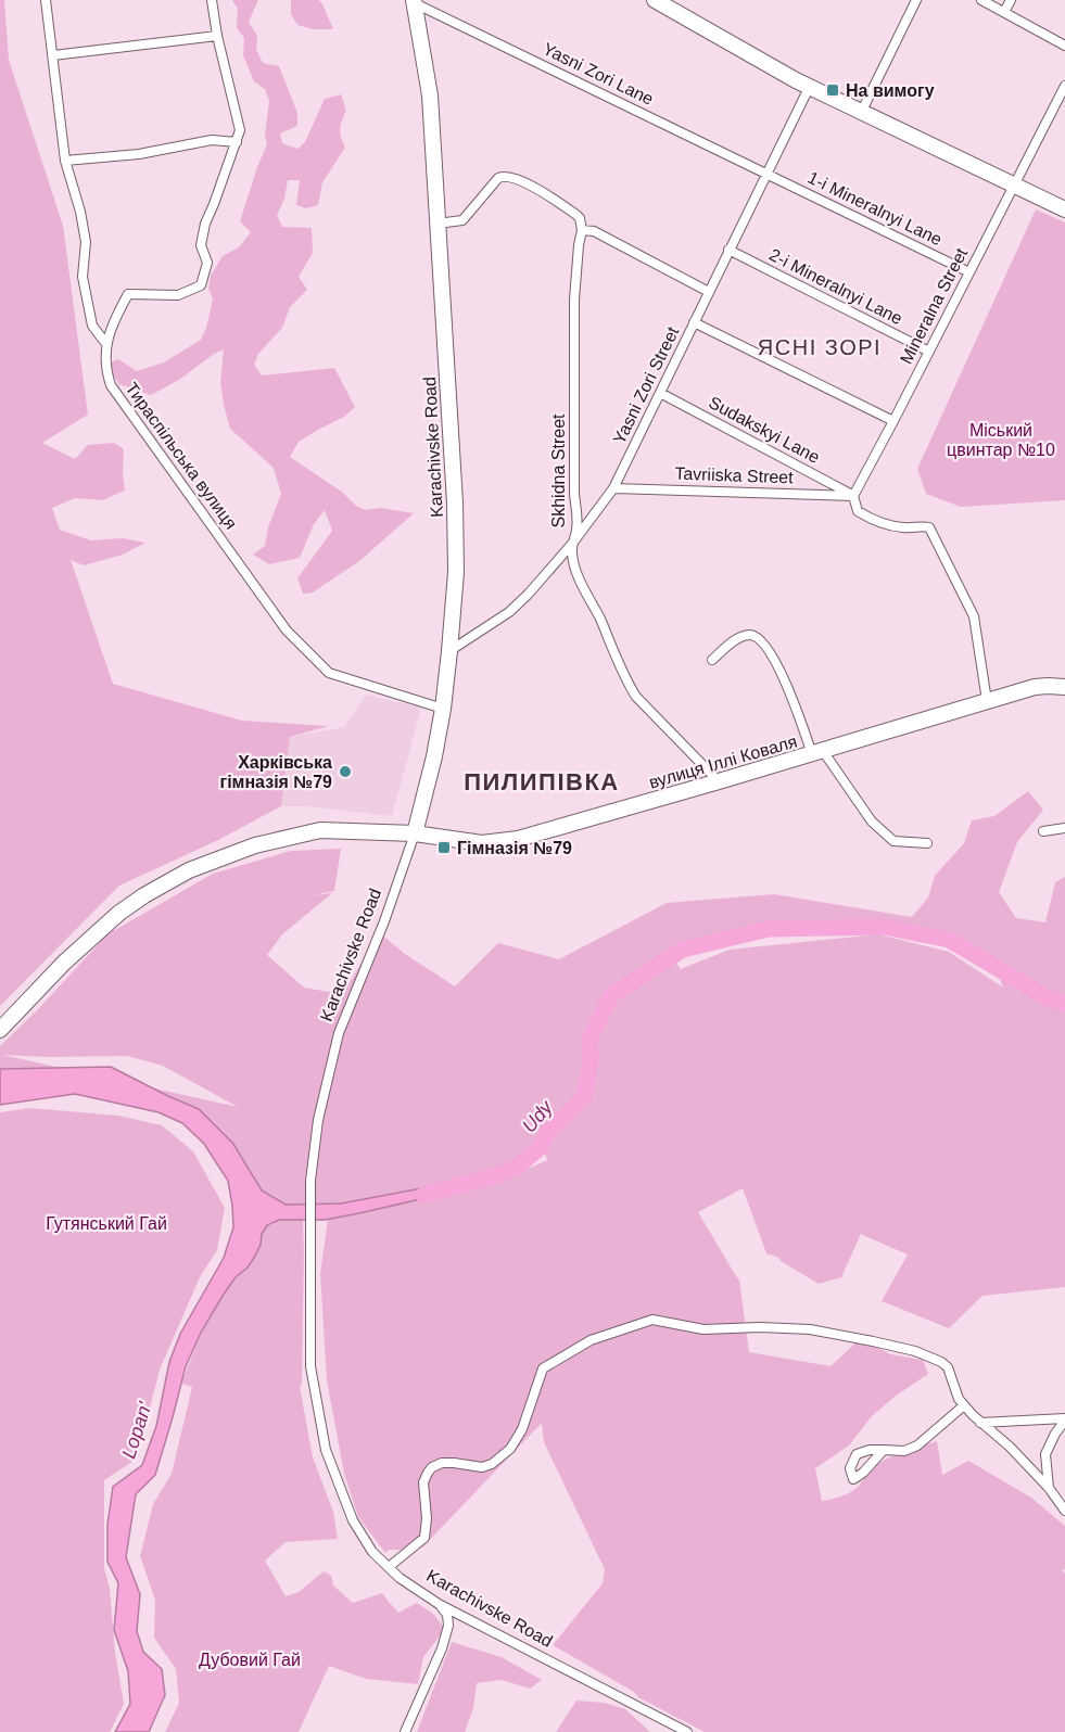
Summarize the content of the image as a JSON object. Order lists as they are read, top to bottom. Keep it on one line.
{"streets":{"main road":["Karachivske Road","вулиця Іллі Коваля"],"street":["Yasni Zori Lane","1-i Mineralnyi Lane","2-i Mineralnyi Lane","Mineralna Street","Yasni Zori Street","Sudakskyi Lane","Тираспільська вулиця","Skhidna Street","Tavriiska Street"]},"crossings":[["Yasni Zori Lane","1-i Mineralnyi Lane"],["Yasni Zori Lane","Yasni Zori Street"],["Yasni Zori Lane","Karachivske Road"],["1-i Mineralnyi Lane","Mineralna Street"],["1-i Mineralnyi Lane","Yasni Zori Street"],["2-i Mineralnyi Lane","Mineralna Street"],["2-i Mineralnyi Lane","Yasni Zori Street"],["Mineralna Street","Sudakskyi Lane"],["Mineralna Street","Tavriiska Street"],["Yasni Zori Street","Sudakskyi Lane"],["Yasni Zori Street","Karachivske Road"],["Yasni Zori Street","Skhidna Street"],["Yasni Zori Street","Tavriiska Street"],["Sudakskyi Lane","Tavriiska Street"],["Karachivske Road","Тираспільська вулиця"],["Karachivske Road","вулиця Іллі Коваля"],["Skhidna Street","вулиця Іллі Коваля"]],"districts":["ЯСНІ ЗОРІ","ПИЛИПІВКА"],"water":["Udy","Lopan'"],"parks":["Міський цвинтар №10","Гутянський Гай","Дубовий Гай"],"places":{"transit":["На вимогу","Гімназія №79"],"other":["Харківська гімназія №79"]}}
